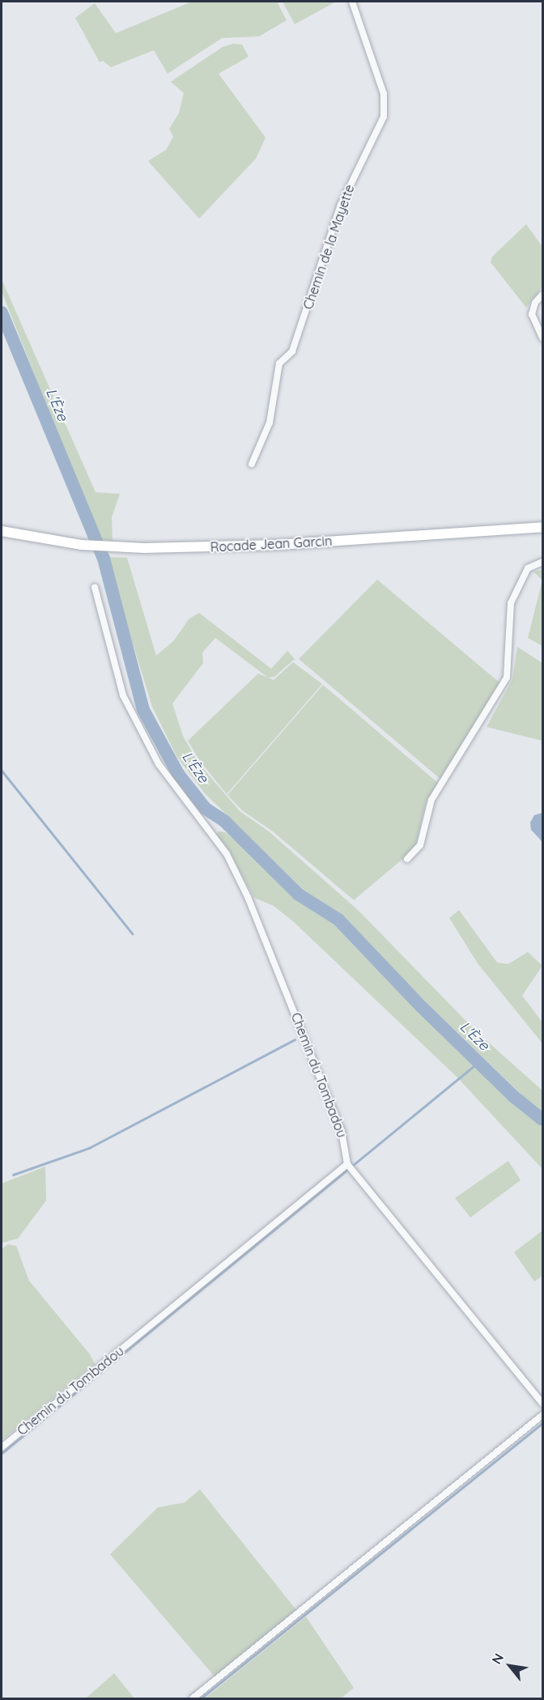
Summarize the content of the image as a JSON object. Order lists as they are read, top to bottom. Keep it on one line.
{"streets":{"main road":["Rocade Jean Garcin"],"street":["Chemin de la Mayette","Chemin du Tombadou"]},"water":["L'Èze"],"north":"top left"}
